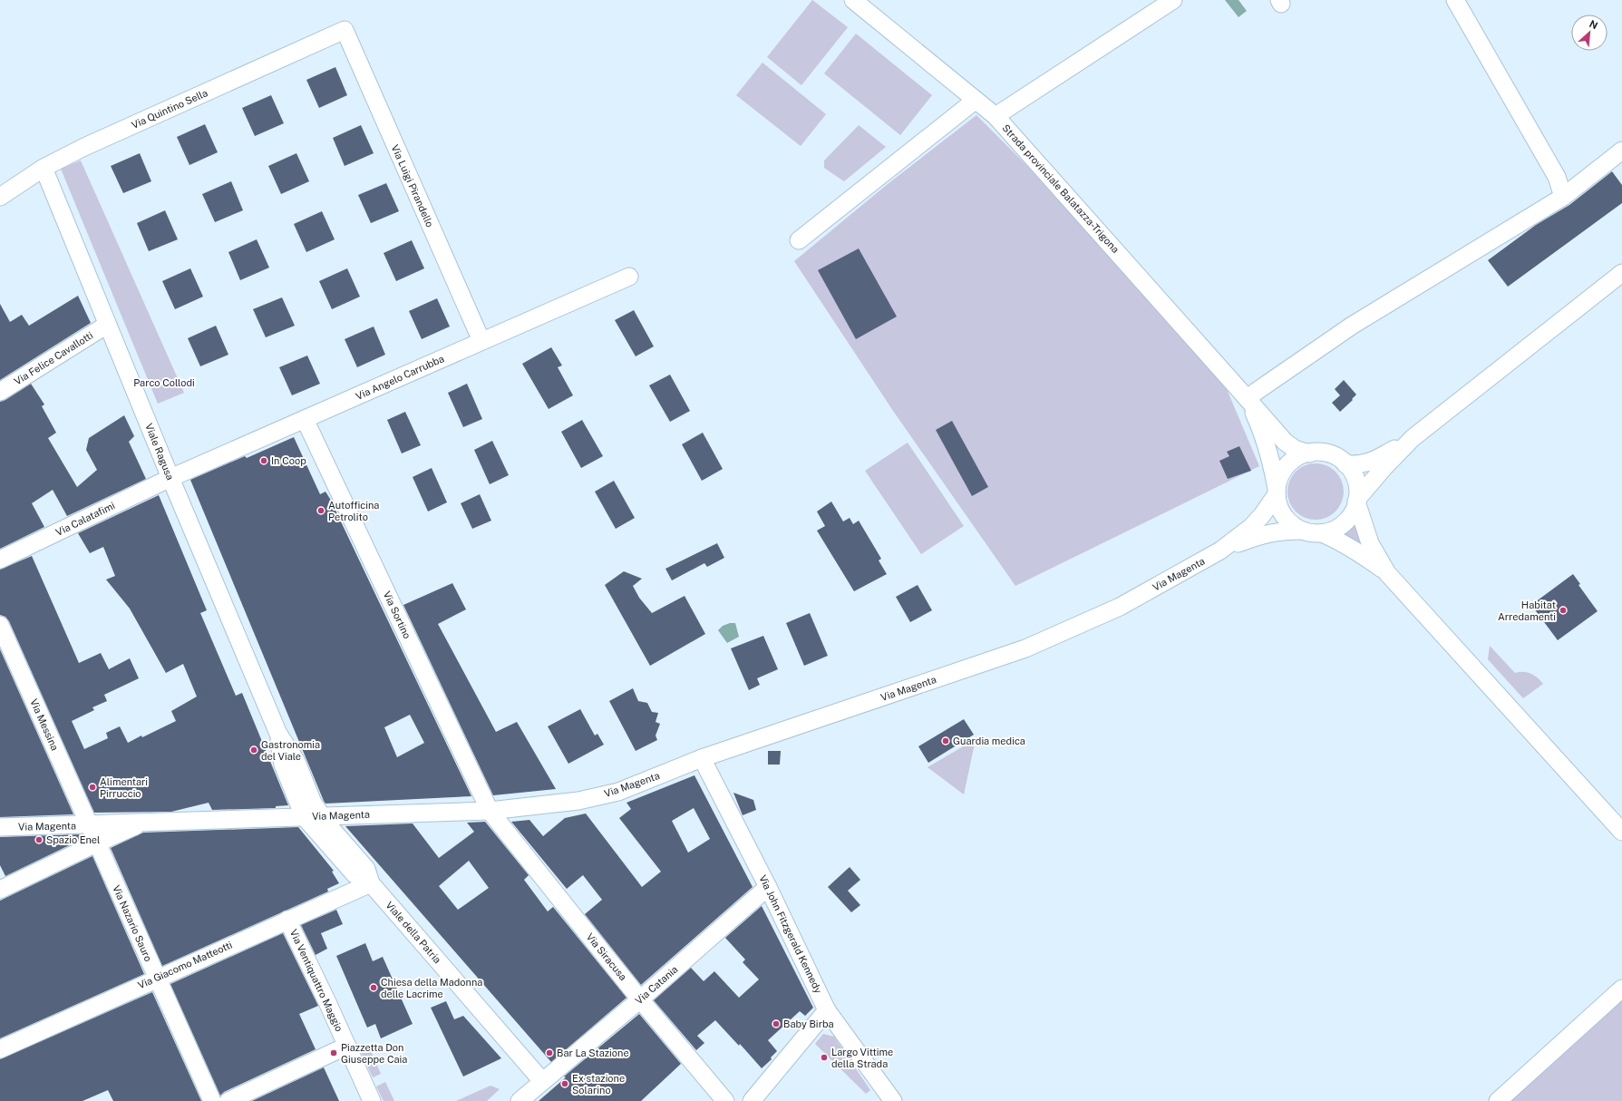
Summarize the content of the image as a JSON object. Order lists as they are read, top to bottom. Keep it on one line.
{"streets":{"street":["Via Quintino Sella","Via Luigi Pirandello","Strada provinciale Balatazza-Trigona","Via Felice Cavallotti","Via Angelo Carrubba","Viale Ragusa","Via Calatafimi","Via Magenta","Via Sortino","Via Messina","Via Nazario Sauro","Viale della Patria","Via John Fitzgerald Kennedy","Via Siracusa","Via Giacomo Matteotti","Via Ventiquattro Maggio","Via Catania"]},"crossings":[["Via Quintino Sella","Via Luigi Pirandello"],["Via Quintino Sella","Viale Ragusa"],["Via Luigi Pirandello","Via Angelo Carrubba"],["Via Felice Cavallotti","Viale Ragusa"],["Via Angelo Carrubba","Viale Ragusa"],["Via Angelo Carrubba","Via Calatafimi"],["Via Angelo Carrubba","Via Sortino"],["Viale Ragusa","Via Calatafimi"],["Via Magenta","Via Sortino"],["Via Magenta","Via Messina"],["Via Magenta","Via Nazario Sauro"],["Via Magenta","Via John Fitzgerald Kennedy"],["Via Magenta","Via Siracusa"],["Via Sortino","Via Siracusa"],["Via Messina","Via Nazario Sauro"],["Via Nazario Sauro","Via Giacomo Matteotti"],["Viale della Patria","Via Giacomo Matteotti"],["Viale della Patria","Via Catania"],["Via John Fitzgerald Kennedy","Via Catania"],["Via Siracusa","Via Catania"],["Via Giacomo Matteotti","Via Ventiquattro Maggio"]],"parks":["Parco Collodi"],"places":["In Coop","Autofficina Petrolito","Habitat Arredamenti","Guardia medica","Gastronomia del Viale","Alimentari Pirruccio","Spazio Enel","Chiesa della Madonna delle Lacrime","Baby Birba","Piazzetta Don Giuseppe Caia","Bar La Stazione","Largo Vittime della Strada","Ex stazione Solarino"],"north":"top right"}
